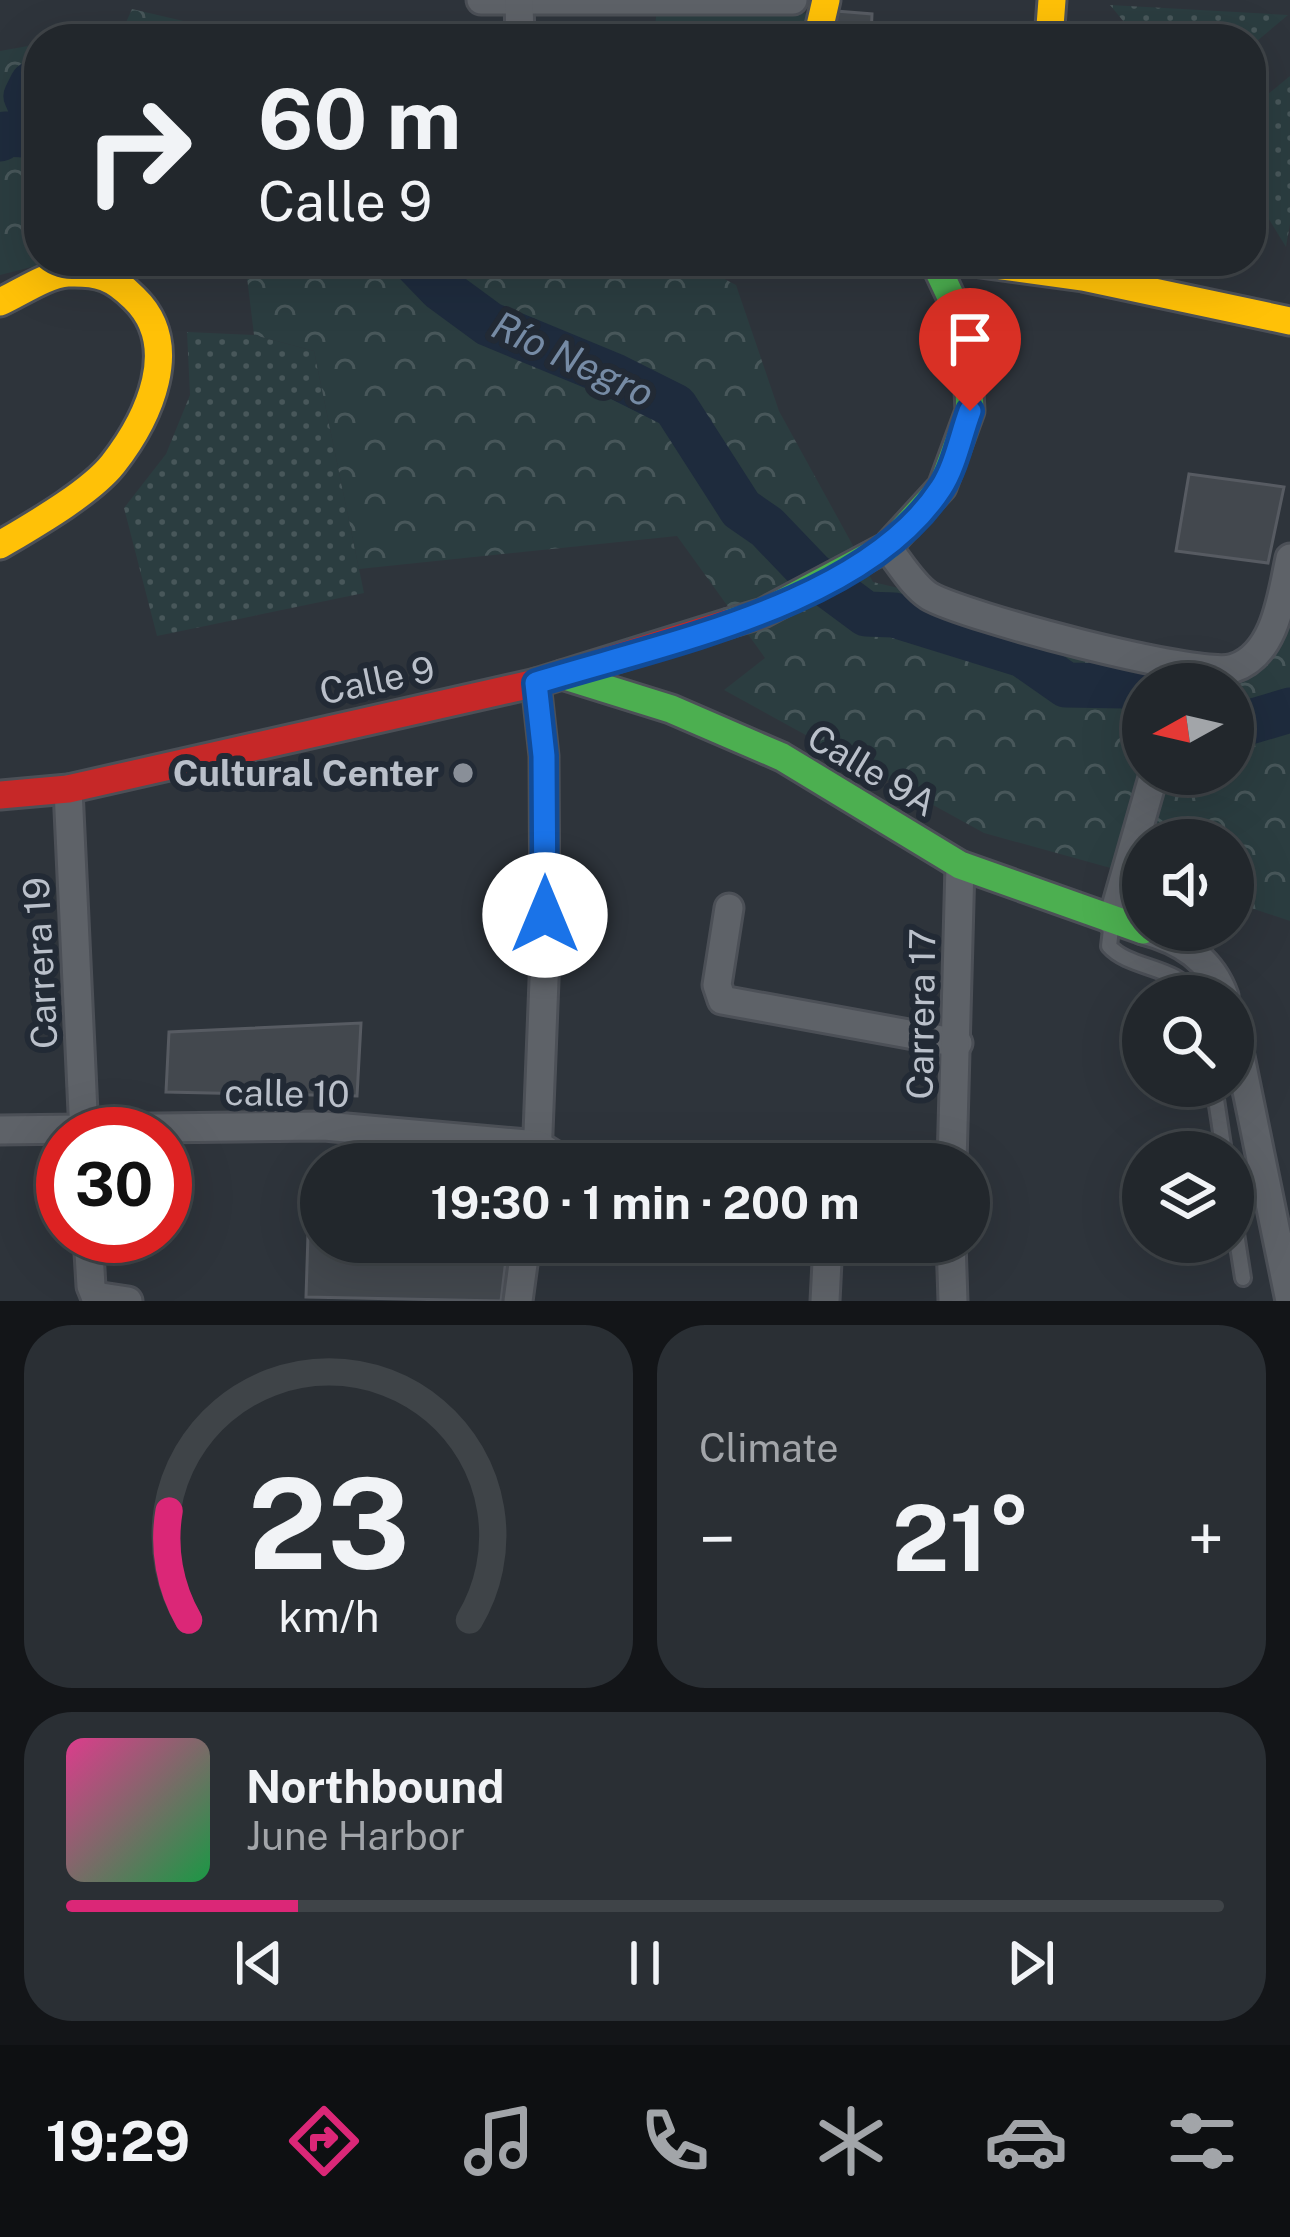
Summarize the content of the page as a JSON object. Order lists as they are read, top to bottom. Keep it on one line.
{"streets":{"street":["Calle 9","Calle 9A","Carrera 19","Carrera 17","calle 10"]},"crossings":[["Calle 9","Calle 9A"],["Calle 9","Carrera 19"],["Calle 9A","Carrera 17"]],"water":["Río Negro"],"places":["Cultural Center"],"north":"left","page":{"turn":["60 m","Calle 9"],"limit":"30","trip":"19:30 · 1 min · 200 m","tile":"Climate","heat":["−","21°","+"],"song":["Northbound","June Harbor"],"tabs":"19:29","gauge":["23","km/h"]}}
